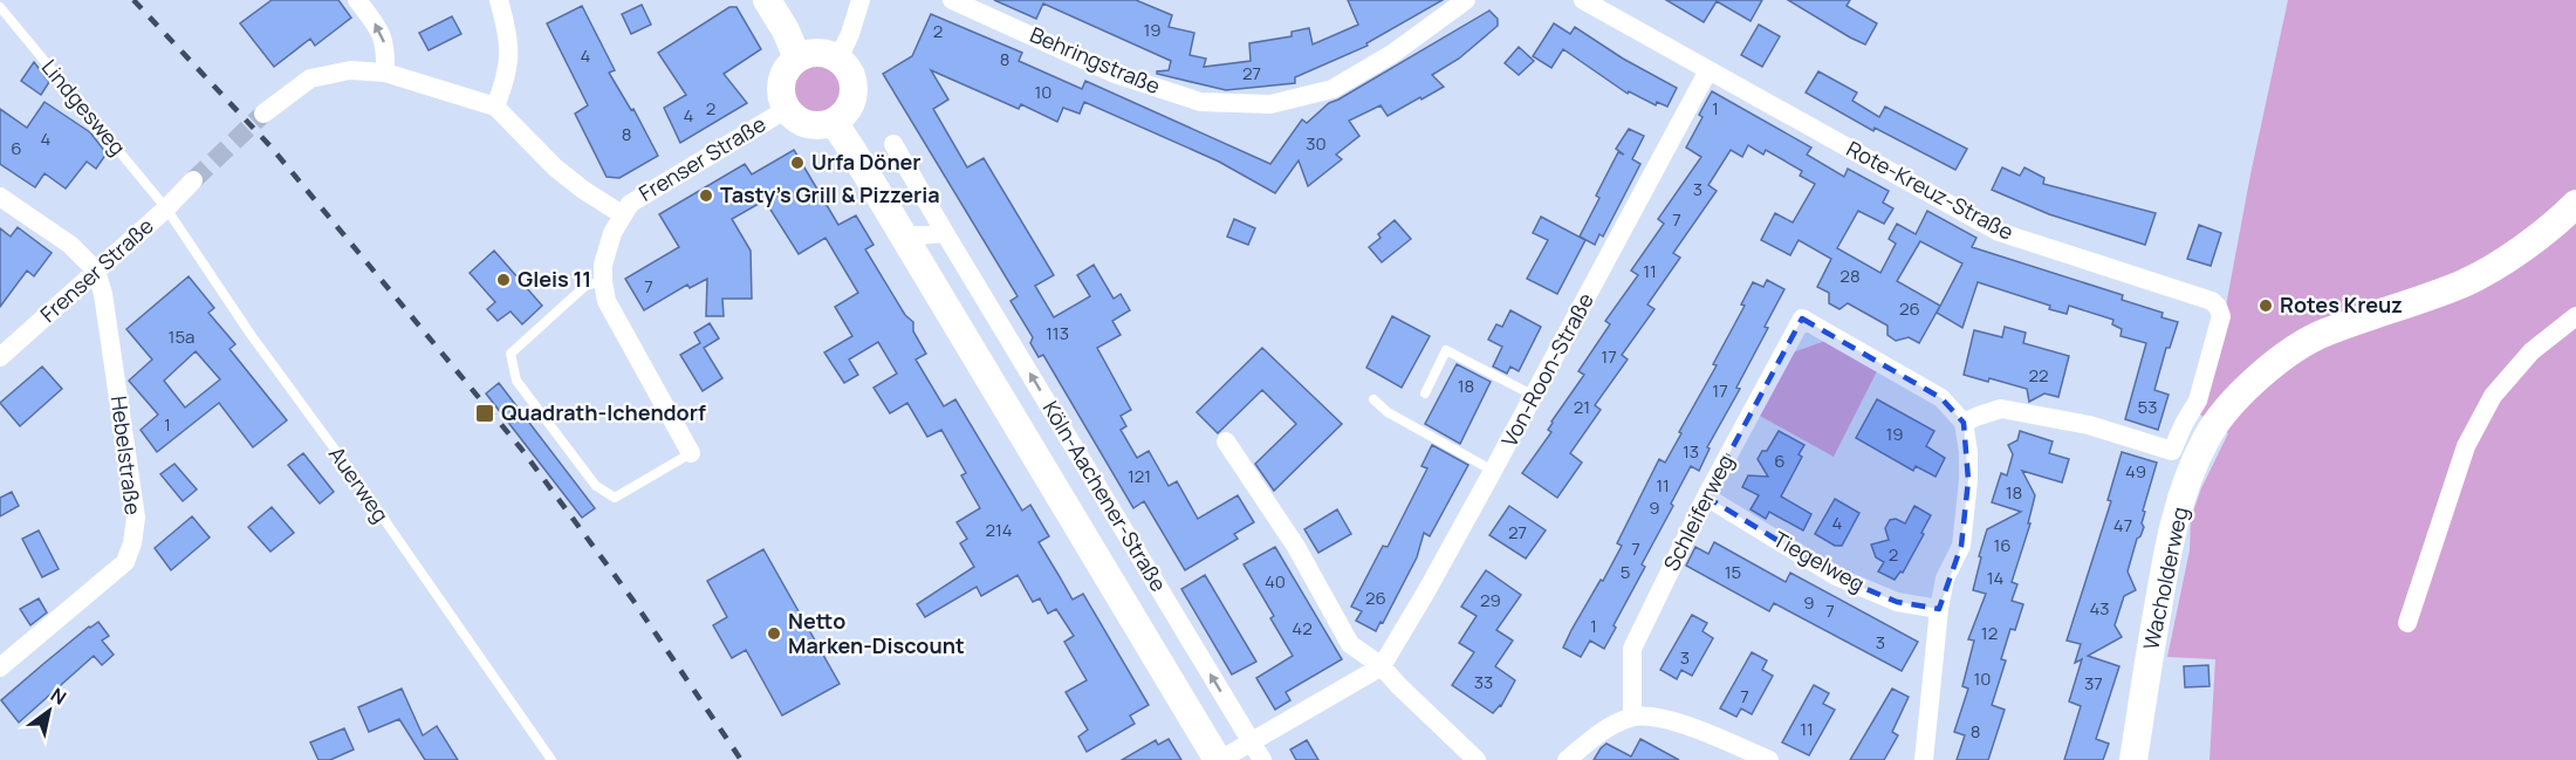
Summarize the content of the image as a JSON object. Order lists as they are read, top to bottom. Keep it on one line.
{"streets":{"main road":["Köln-Aachener-Straße","Wacholderweg"],"street":["Behringstraße","Frenser Straße","Rote-Kreuz-Straße","Von-Roon-Straße","Hebelstraße","Schleiferweg","Tiegelweg"],"lane":["Lindgesweg","Auerweg"]},"crossings":[["Lindgesweg","Frenser Straße"],["Lindgesweg","Auerweg"],["Frenser Straße","Hebelstraße"],["Frenser Straße","Auerweg"],["Frenser Straße","Köln-Aachener-Straße"],["Rote-Kreuz-Straße","Von-Roon-Straße"],["Rote-Kreuz-Straße","Schleiferweg"],["Von-Roon-Straße","Köln-Aachener-Straße"],["Schleiferweg","Tiegelweg"]],"places":{"other":["Urfa Döner","Tasty's Grill & Pizzeria","Gleis 11","Rotes Kreuz","Netto Marken-Discount"],"transit":["Quadrath-Ichendorf"]},"house_numbers":["19","2","4","8","27","10","2","1","4","8","4","30","6","3","7","11","28","7","26","113","15a","17","22","18","17","21","53","1","19","13","6","49","121","11","18","9","4","47","214","27","16","7","2","5","15","14","40","26","29","9","43","7","1","42","12","3","3","10","33","37","7","11","8"],"north":"top right"}
